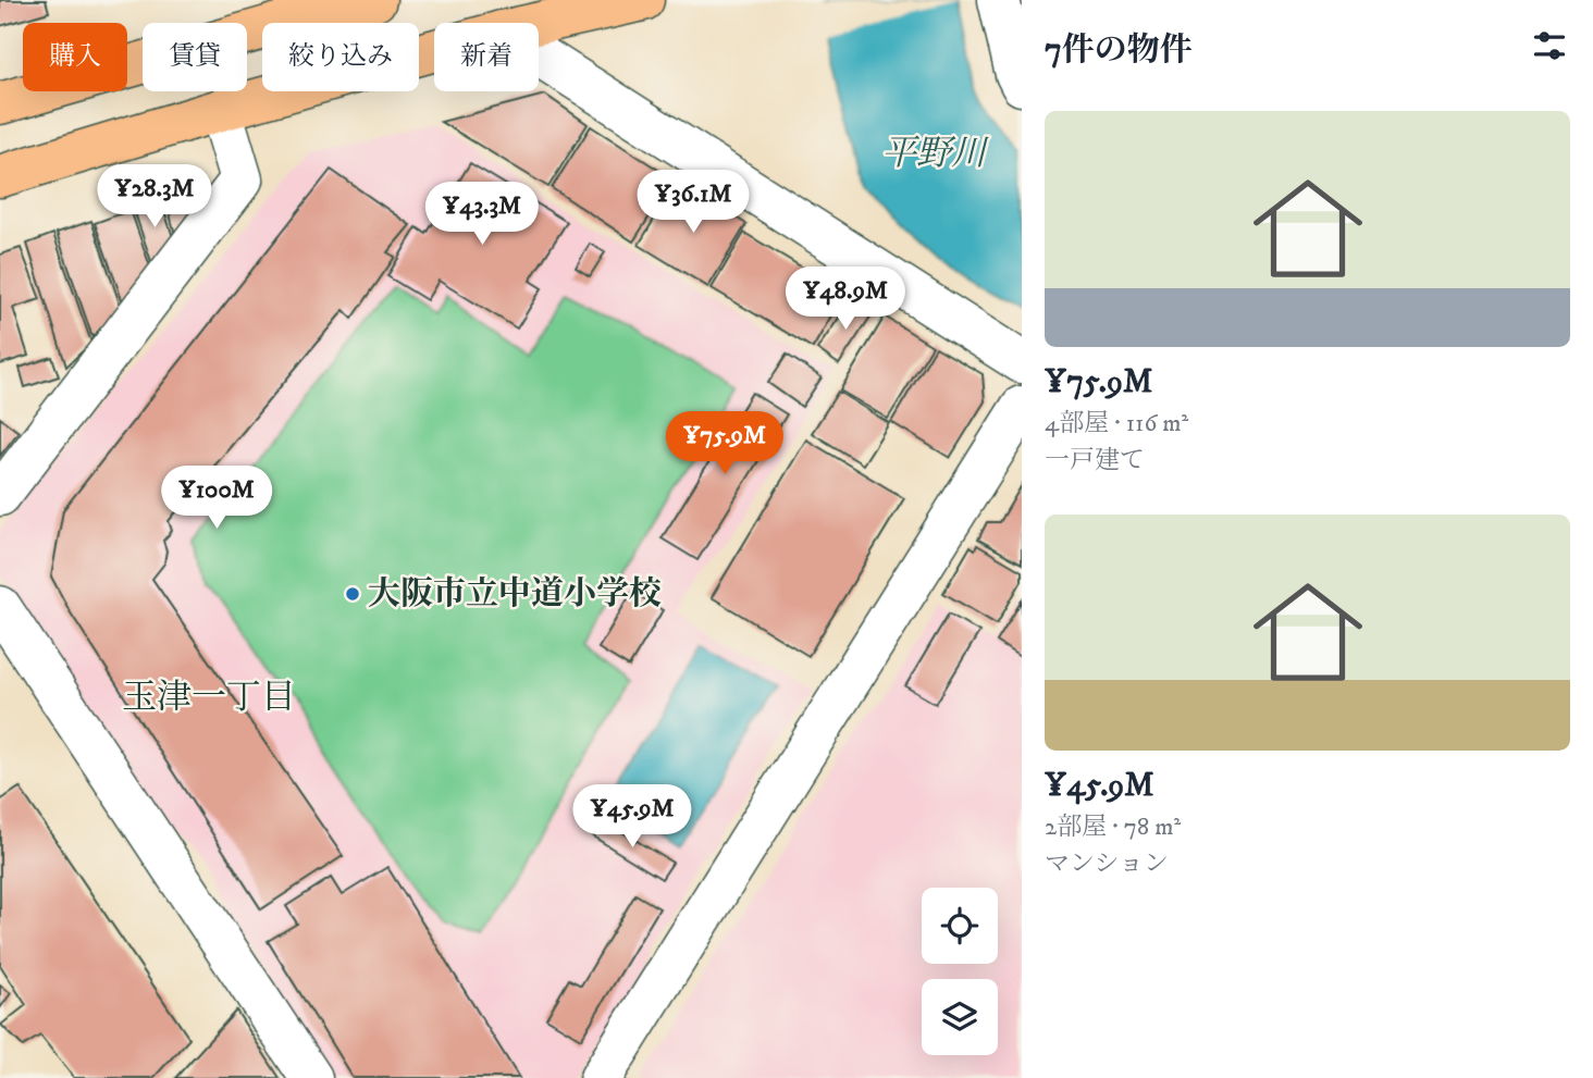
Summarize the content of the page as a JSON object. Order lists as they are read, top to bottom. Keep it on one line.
{"districts":["玉津一丁目"],"water":["平野川"],"places":["大阪市立中道小学校"],"page":{"heading":"7件の物件","chip":["購入","賃貸","絞り込み","新着"],"list":[{"name":"¥75.9M","note":"4部屋 · 116 m² · 一戸建て"},{"name":"¥45.9M","note":"2部屋 · 78 m² · マンション"}],"price":["¥28.3M","¥36.1M","¥43.3M","¥48.9M","¥75.9M","¥100M","¥45.9M"]}}
